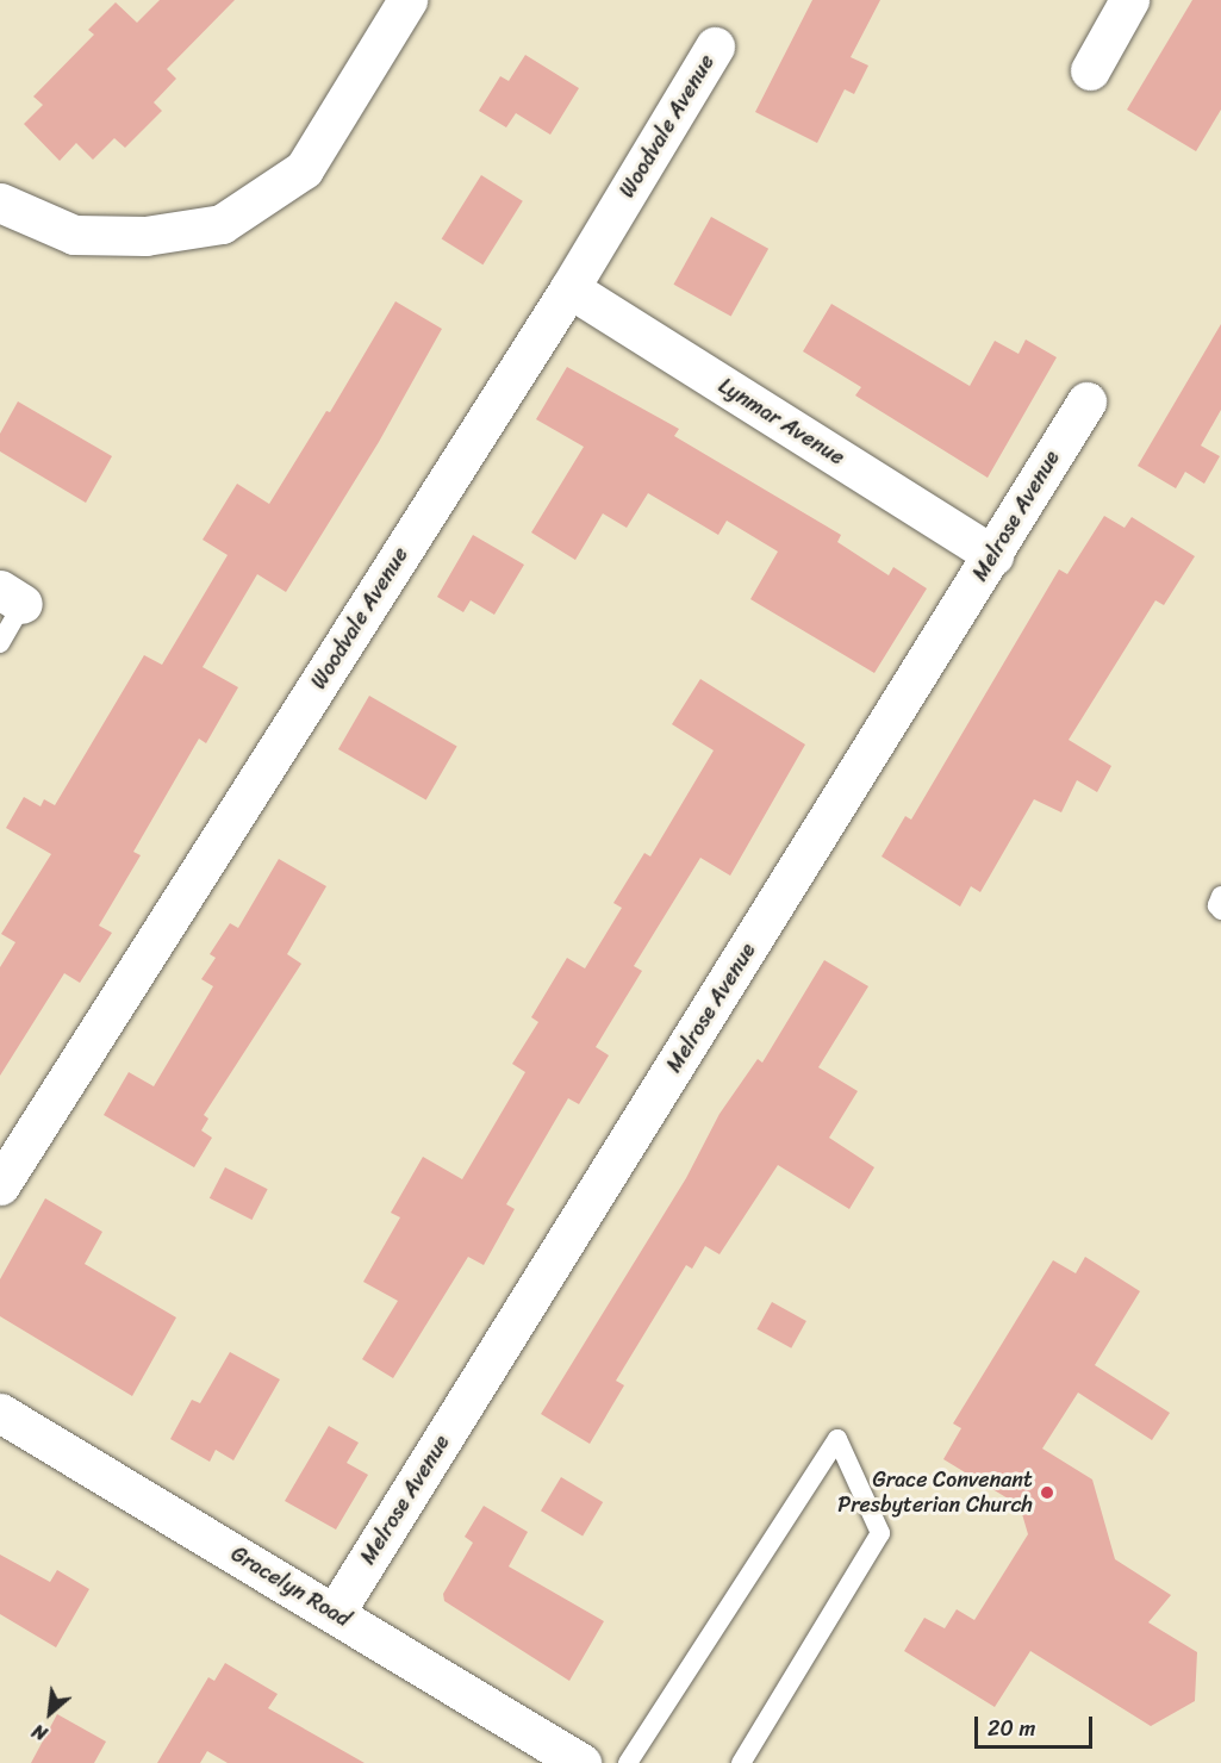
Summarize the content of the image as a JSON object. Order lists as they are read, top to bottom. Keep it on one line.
{"streets":{"street":["Woodvale Avenue","Lynmar Avenue","Melrose Avenue","Gracelyn Road"]},"crossings":[["Woodvale Avenue","Lynmar Avenue"],["Lynmar Avenue","Melrose Avenue"],["Melrose Avenue","Gracelyn Road"]],"places":["Grace Convenant Presbyterian Church"],"scale_bar":"20 m","north":"bottom left"}
